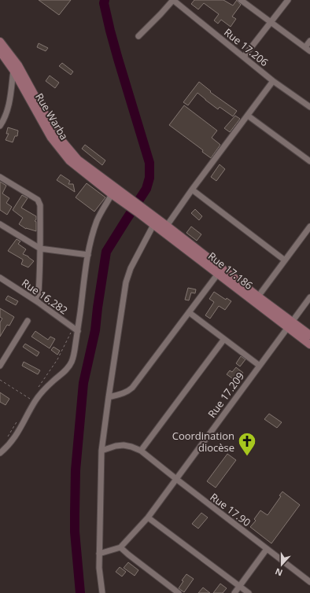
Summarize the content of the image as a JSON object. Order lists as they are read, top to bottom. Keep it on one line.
{"streets":{"main road":["Rue Warba","Rue 17.186"],"street":["Rue 17.206","Rue 16.282","Rue 17.209","Rue 17.90"]},"crossings":[["Rue 17.186","Rue 17.209"],["Rue 17.209","Rue 17.90"]],"places":{"church":["Coordination diocèse"]},"north":"bottom"}
